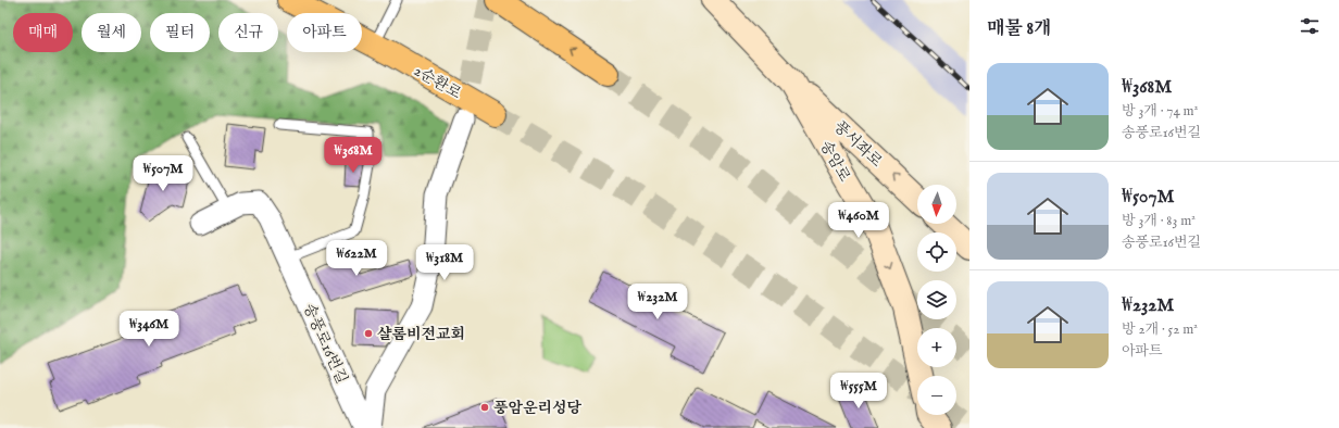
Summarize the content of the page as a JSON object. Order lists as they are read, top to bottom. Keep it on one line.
{"streets":{"highway":["2순환로"],"street":["풍서좌로","송암로","송풍로16번길"]},"crossings":[["풍서좌로","송암로"]],"one_way":["풍서좌로","송암로"],"places":["샬롬비전교회","풍암운리성당"],"north":"bottom","page":{"heading":"매물 8개","chip":["매매","월세","필터","신규","아파트"],"list":[{"name":"₩368M","note":"방 3개 · 74 m² · 송풍로16번길"},{"name":"₩507M","note":"방 3개 · 83 m² · 송풍로16번길"},{"name":"₩232M","note":"방 2개 · 52 m² · 아파트"}],"price":["₩368M","₩507M","₩460M","₩622M","₩318M","₩232M","₩346M","₩555M"],"map_buttons":["+","−"]}}
